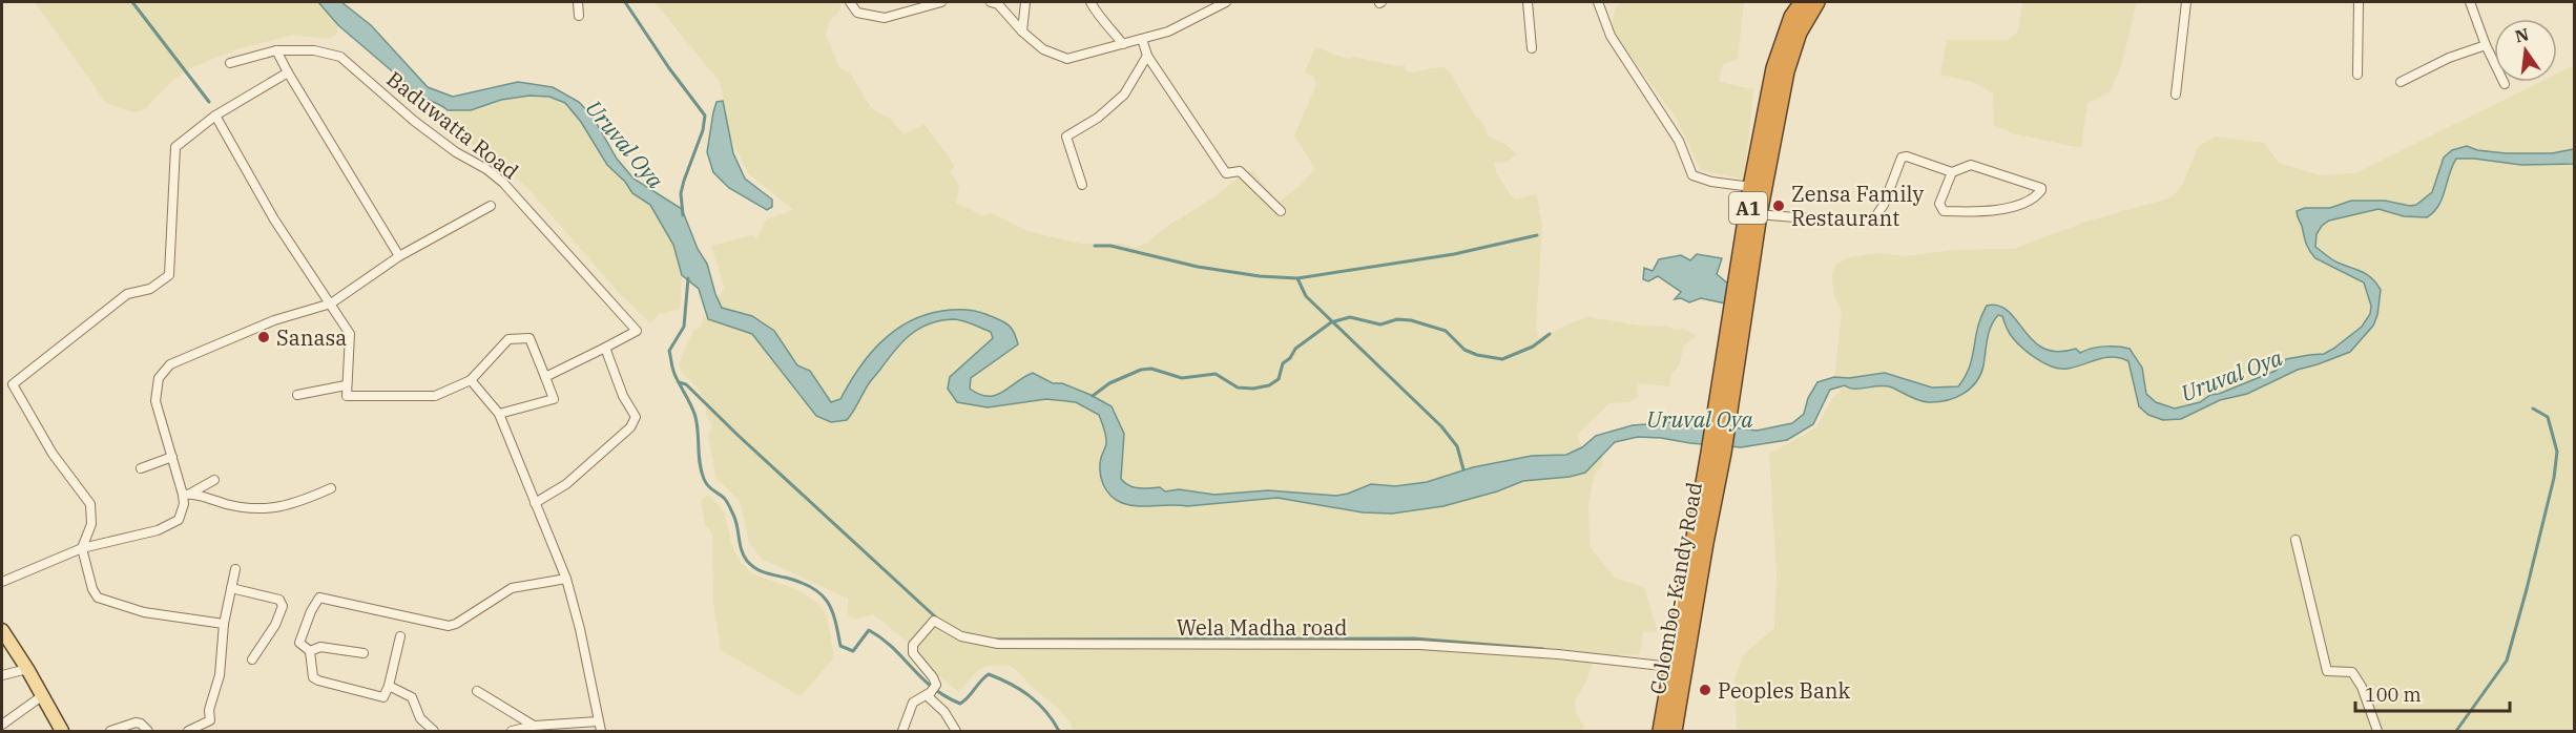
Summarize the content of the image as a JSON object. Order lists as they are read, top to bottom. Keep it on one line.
{"streets":{"highway":["A1","Colombo-Kandy Road"],"street":["Baduwatta Road","Wela Madha road"]},"crossings":[["A1","Colombo-Kandy Road"],["Colombo-Kandy Road","Wela Madha road"]],"water":["Uruval Oya"],"places":["Zensa Family Restaurant","Sanasa","Peoples Bank"],"scale_bar":"100 m","north":"top"}
